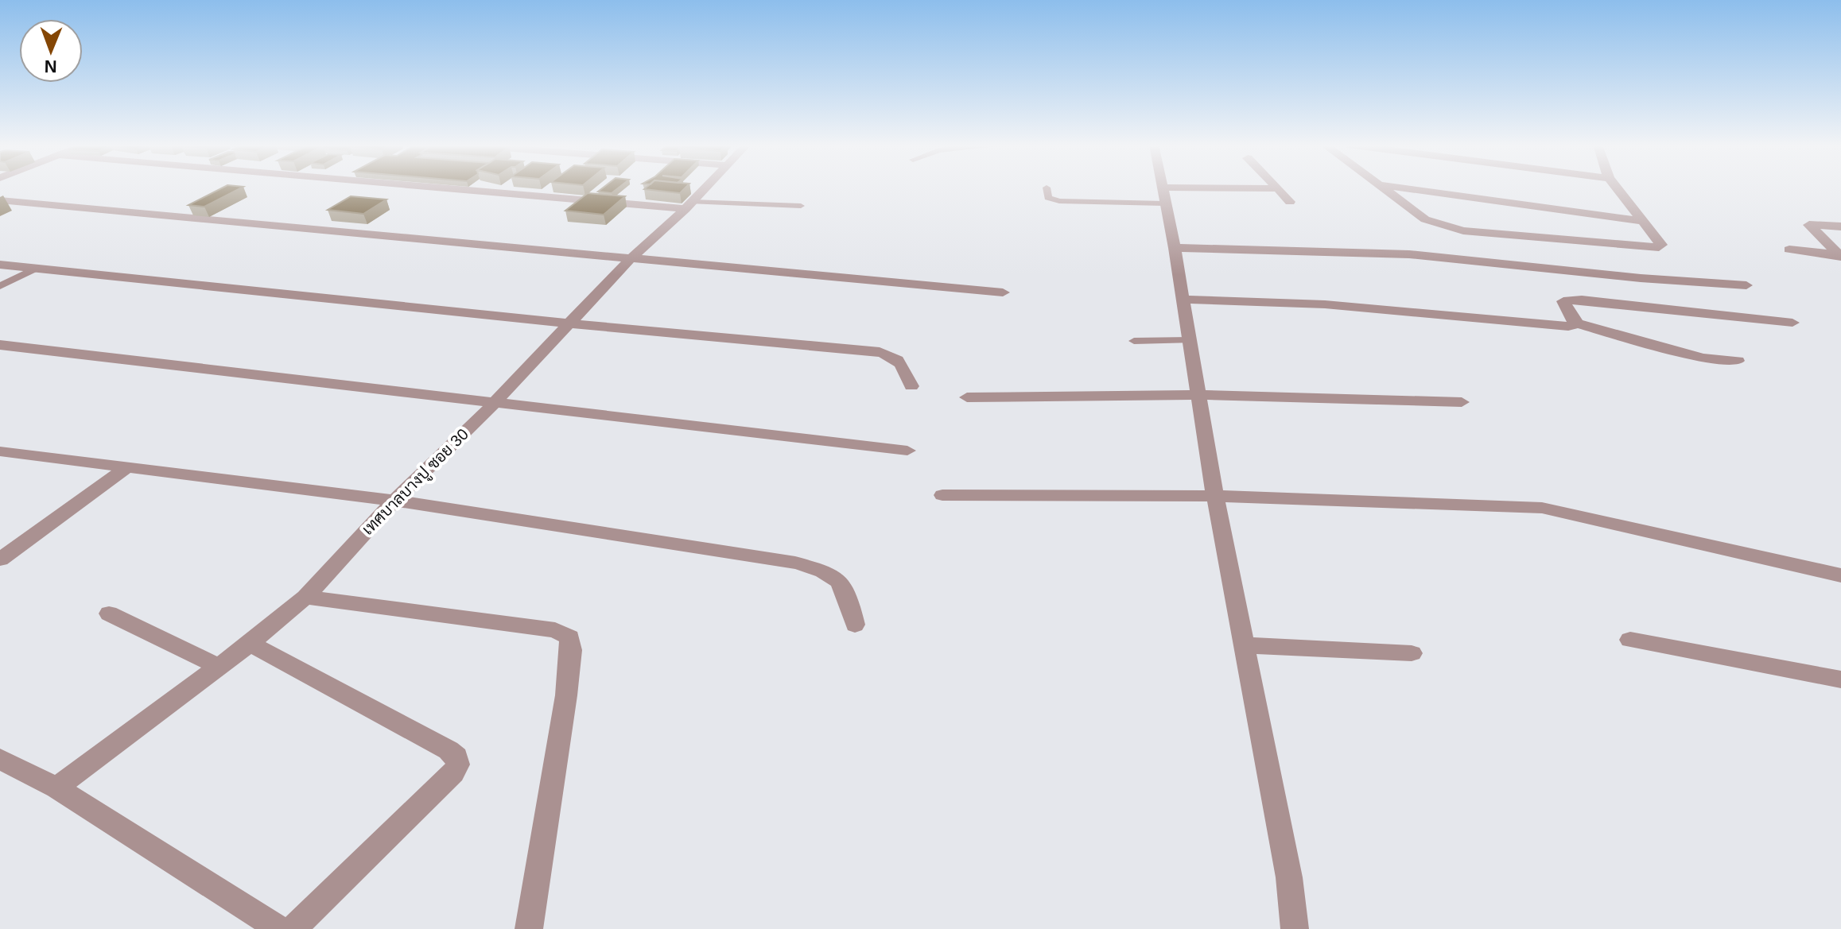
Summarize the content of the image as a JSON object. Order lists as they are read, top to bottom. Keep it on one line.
{"streets":{"street":["เทศบาลบางปู ซอย 30"]},"north":"bottom"}
